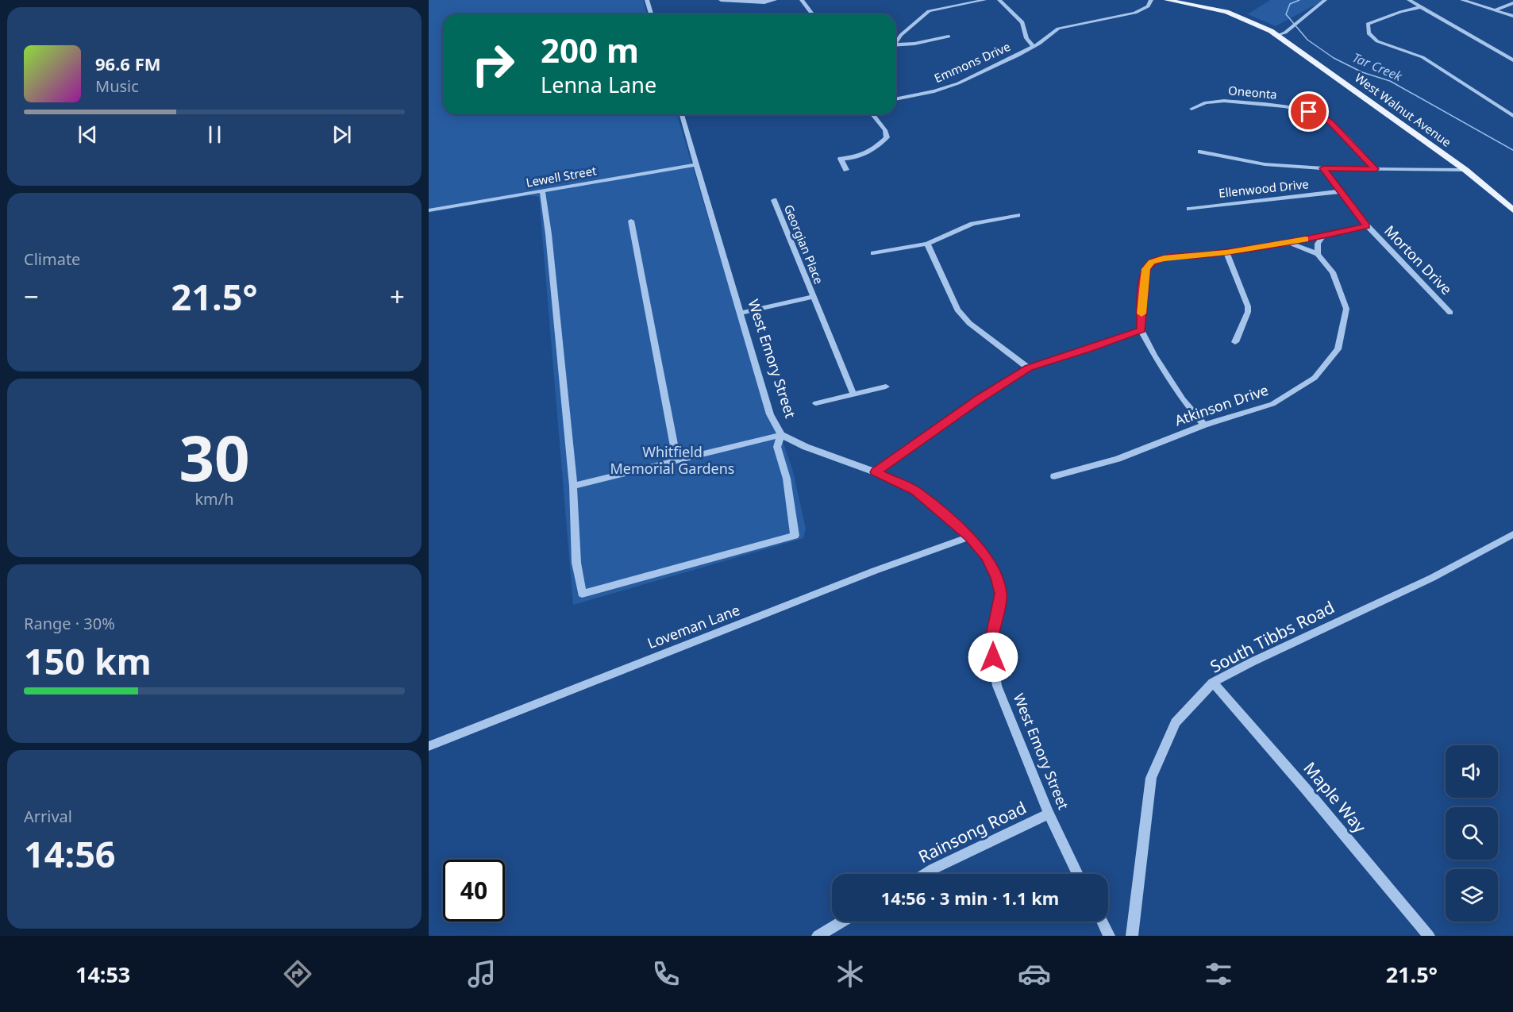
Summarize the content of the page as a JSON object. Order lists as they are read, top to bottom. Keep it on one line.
{"streets":{"main road":["West Walnut Avenue"],"street":["Emmons Drive","Oneonta","Lewell Street","Ellenwood Drive","Georgian Place","Morton Drive","West Emory Street","Atkinson Drive","Loveman Lane","South Tibbs Road","Maple Way","Rainsong Road"]},"crossings":[["Lewell Street","West Emory Street"],["Ellenwood Drive","Morton Drive"],["Georgian Place","West Emory Street"],["West Emory Street","Loveman Lane"],["West Emory Street","Rainsong Road"],["South Tibbs Road","Maple Way"]],"water":["Tar Creek"],"parks":["Whitfield Memorial Gardens"],"page":{"turn":["200 m","Lenna Lane"],"song":["96.6 FM","Music"],"tile":["Climate",["30","km/h"],["Range · 30%","150 km"],["Arrival","14:56"]],"heat":["−","21.5°","+"],"limit":"40","trip":"14:56 · 3 min · 1.1 km","tabs":["14:53","21.5°"]}}
